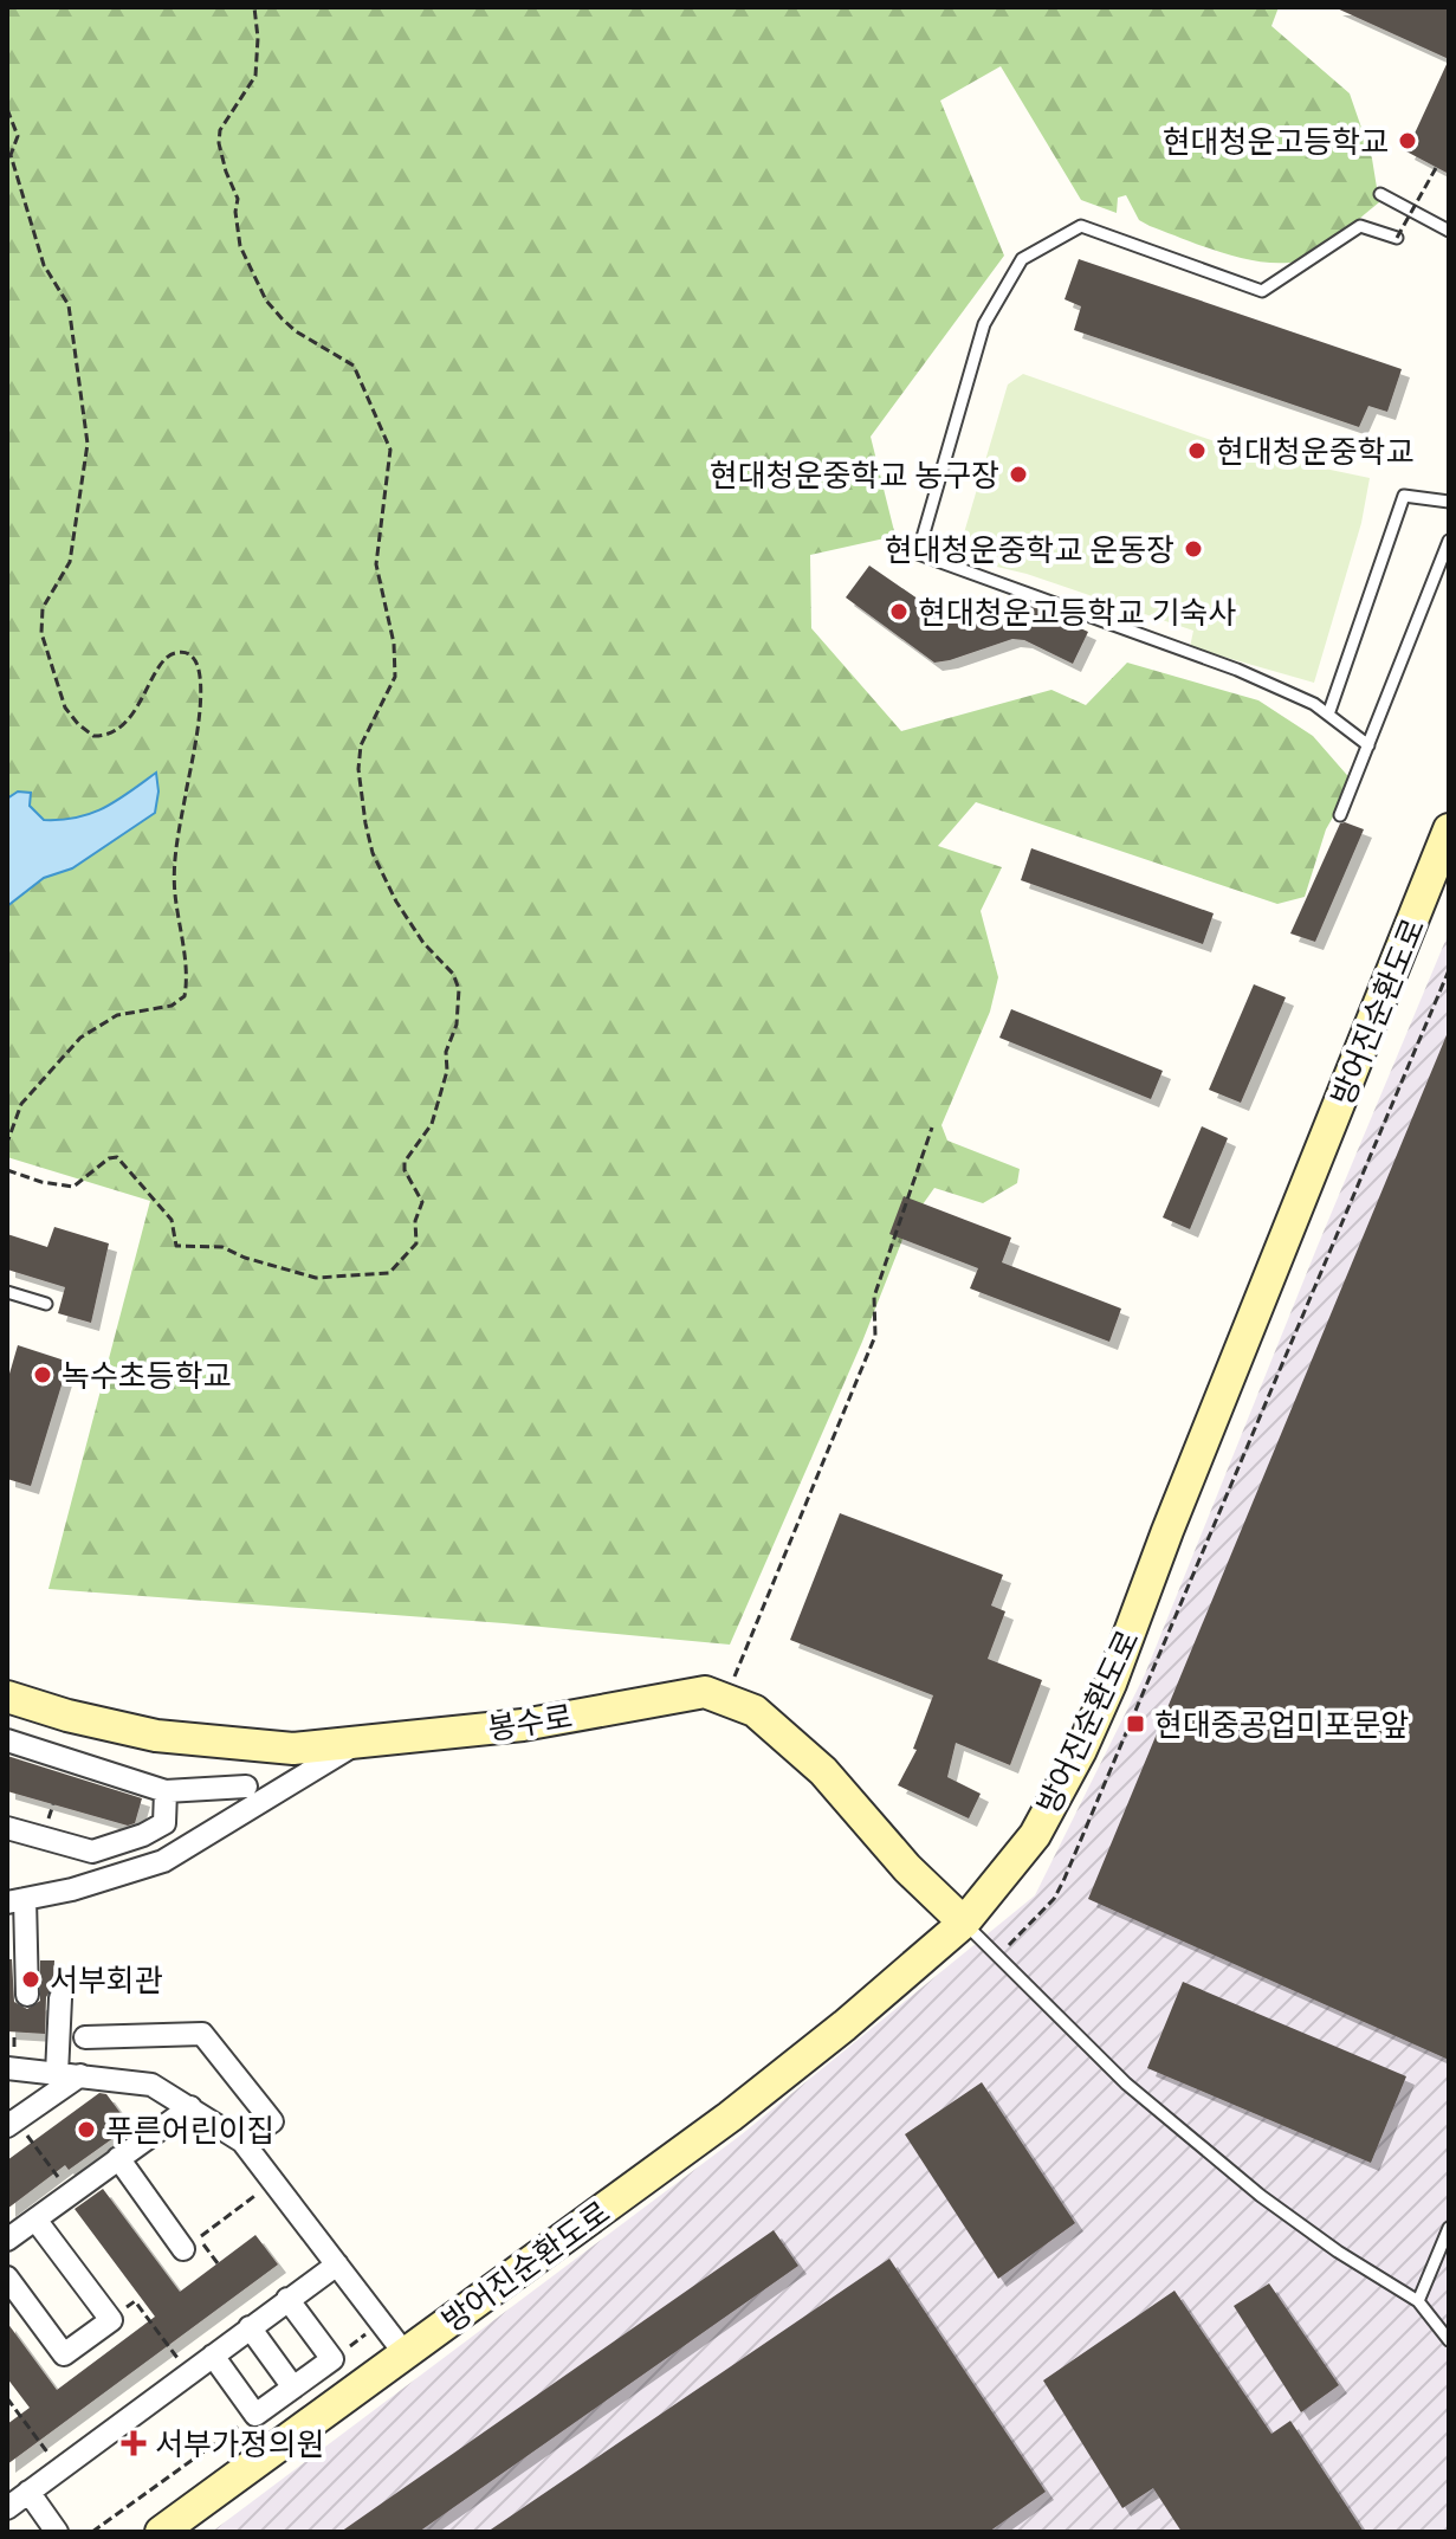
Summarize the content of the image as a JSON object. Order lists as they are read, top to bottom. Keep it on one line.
{"streets":{"main road":["방어진순환도로","봉수로"]},"crossings":[["방어진순환도로","봉수로"]],"places":{"other":["현대청운고등학교","현대청운중학교","현대청운중학교 농구장","현대청운중학교 운동장","현대청운고등학교 기숙사","녹수초등학교","서부회관","푸른어린이집"],"transit":["현대중공업미포문앞"],"health":["서부가정의원"]}}
